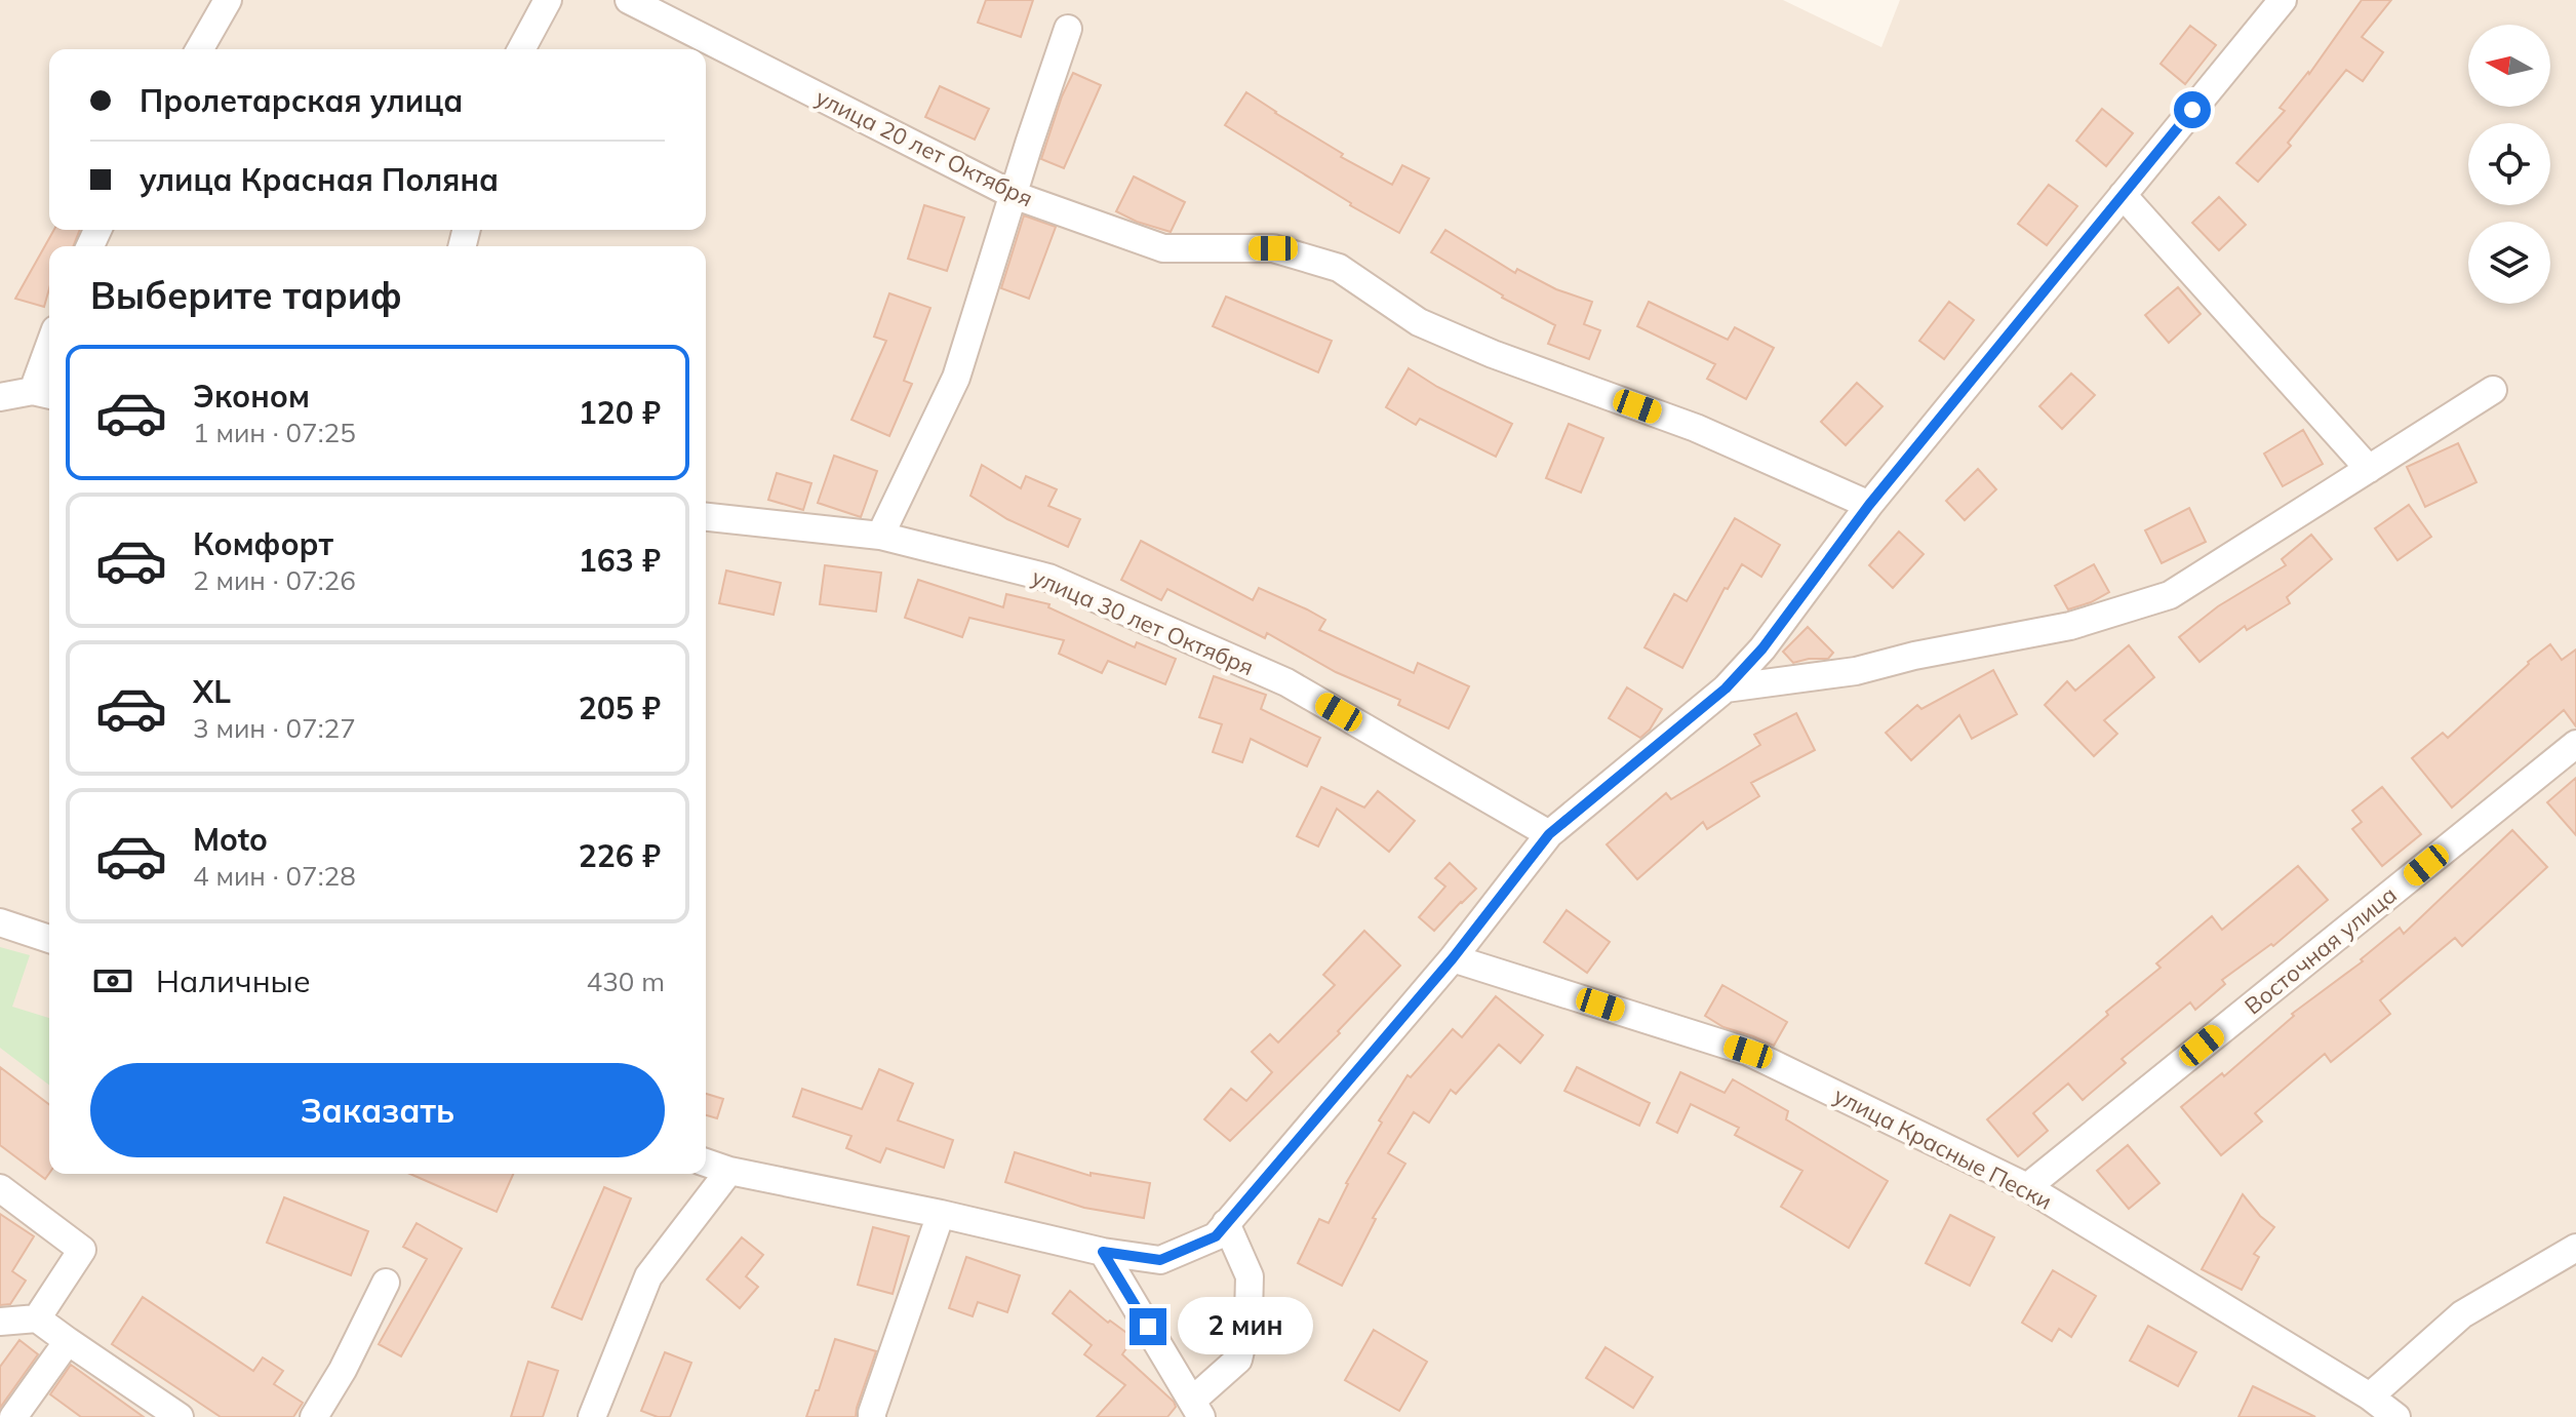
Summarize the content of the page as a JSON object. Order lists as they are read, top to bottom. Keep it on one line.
{"streets":{"street":["улица 20 лет Октября","улица 30 лет Октября","Восточная улица","улица Красные Пески"]},"crossings":[["Восточная улица","улица Красные Пески"]],"north":"left","page":{"banner":["Пролетарская улица","улица Красная Поляна"],"heading":"Выберите тариф","list":[{"name":"Эконом","note":"1 мин · 07:25","value":"120 ₽"},{"name":"Комфорт","note":"2 мин · 07:26","value":"163 ₽"},{"name":"XL","note":"3 мин · 07:27","value":"205 ₽"},{"name":"Moto","note":"4 мин · 07:28","value":"226 ₽"}],"pay":["Наличные","430 m"],"buttons":"Заказать","bubble":"2 мин"}}
